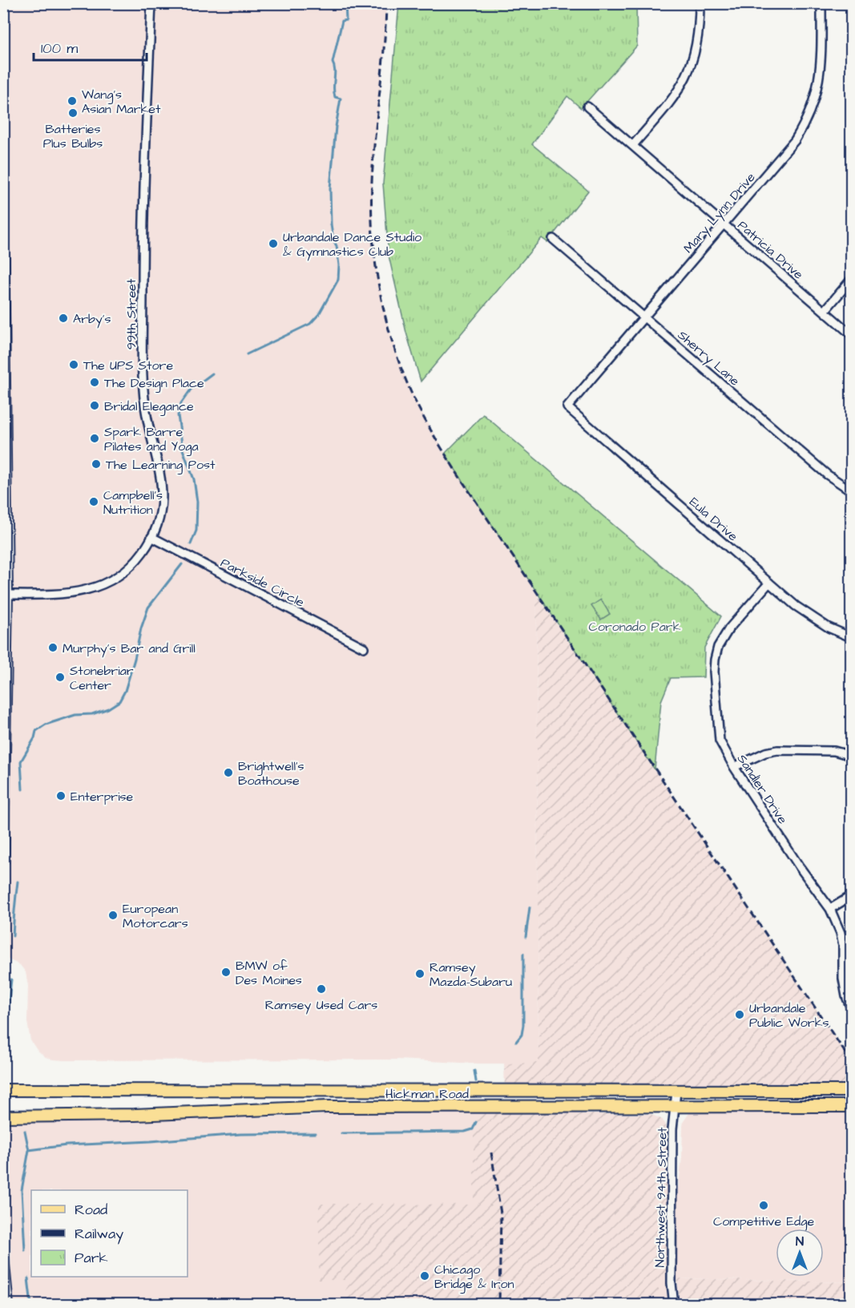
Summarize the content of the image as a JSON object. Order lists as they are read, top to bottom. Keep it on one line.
{"streets":{"main road":["Hickman Road"],"street":["Mary Lynn Drive","Patricia Drive","99th Street","Sherry Lane","Eula Drive","Parkside Circle","Sandler Drive","Northwest 94th Street"]},"crossings":[["Mary Lynn Drive","Patricia Drive"],["Mary Lynn Drive","Sherry Lane"],["Mary Lynn Drive","Eula Drive"],["99th Street","Parkside Circle"],["Eula Drive","Sandler Drive"],["Hickman Road","Northwest 94th Street"]],"parks":["Coronado Park"],"places":["Wang's Asian Market","Batteries Plus Bulbs","Urbandale Dance Studio & Gymnastics Club","Arby's","The UPS Store","The Design Place","Bridal Elegance","Spark Barre Pilates and Yoga","The Learning Post","Campbell's Nutrition","Murphy's Bar and Grill","Stonebriar Center","Brightwell's Boathouse","Enterprise","European Motorcars","BMW of Des Moines","Ramsey Mazda-Subaru","Ramsey Used Cars","Urbandale Public Works","Competitive Edge","Chicago Bridge & Iron"],"legend":["Road","Railway","Park"],"scale_bar":"100 m","north":"top"}
